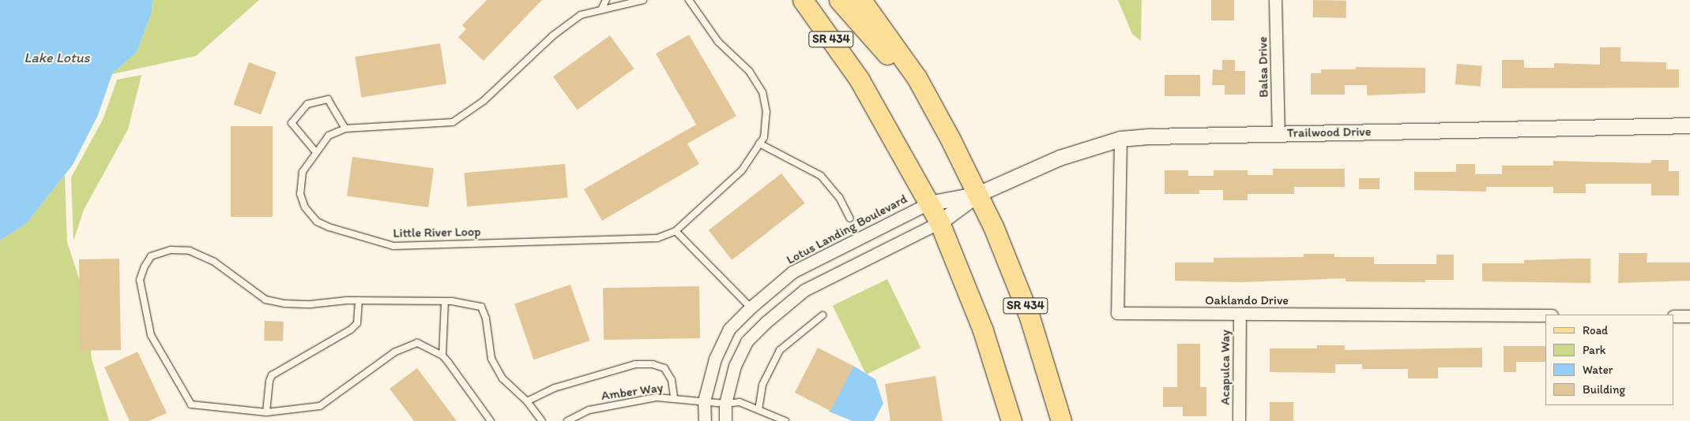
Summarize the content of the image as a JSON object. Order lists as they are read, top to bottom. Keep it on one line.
{"streets":{"main road":["SR 434"],"street":["Balsa Drive","Trailwood Drive","Lotus Landing Boulevard","Oaklando Drive","Acapulca Way"],"lane":["Little River Loop","Amber Way"]},"crossings":[["SR 434","Trailwood Drive"],["SR 434","Lotus Landing Boulevard"],["Balsa Drive","Trailwood Drive"],["Trailwood Drive","Lotus Landing Boulevard"],["Trailwood Drive","Oaklando Drive"],["Lotus Landing Boulevard","Amber Way"],["Oaklando Drive","Acapulca Way"]],"water":["Lake Lotus"],"legend":["Road","Park","Water","Building"]}
